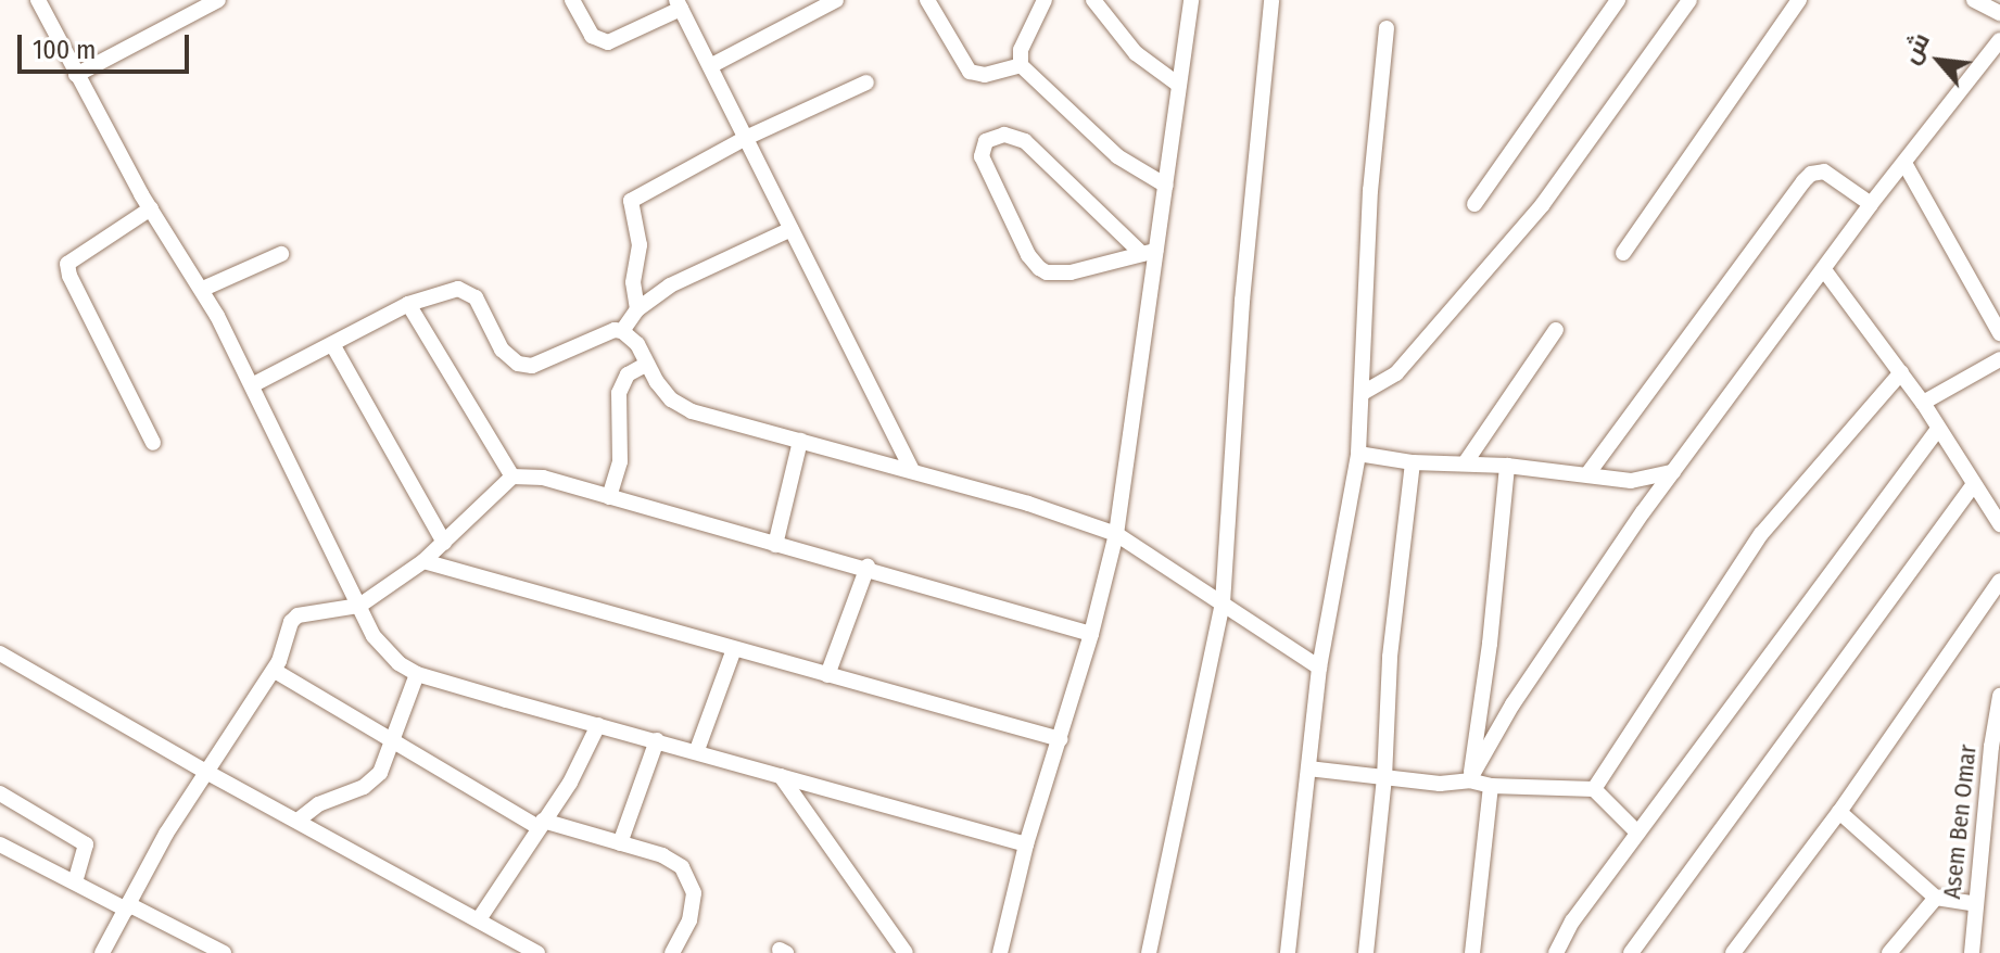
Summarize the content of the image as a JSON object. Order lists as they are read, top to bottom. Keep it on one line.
{"streets":{"street":["Asem Ben Omar"]},"scale_bar":"100 m","north":"top left"}
